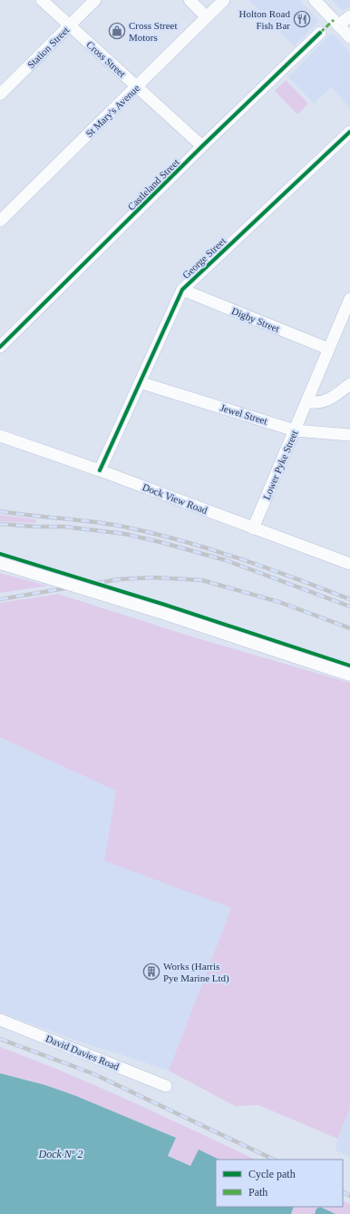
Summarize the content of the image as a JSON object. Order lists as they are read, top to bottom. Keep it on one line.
{"streets":{"street":["Station Street","Cross Street","St Mary's Avenue","Castleland Street","George Street","Digby Street","Jewel Street","Lower Pyke Street","Dock View Road","David Davies Road"]},"crossings":[["Station Street","Cross Street"],["Cross Street","St Mary's Avenue"],["Cross Street","Castleland Street"],["George Street","Digby Street"],["George Street","Jewel Street"],["George Street","Dock View Road"],["Digby Street","Lower Pyke Street"],["Jewel Street","Lower Pyke Street"],["Lower Pyke Street","Dock View Road"]],"water":["Dock Nº 2"],"places":{"restaurant":["Holton Road Fish Bar"],"shop":["Cross Street Motors"],"building":["Works (Harris Pye Marine Ltd)"]},"legend":["Cycle path","Path"]}
